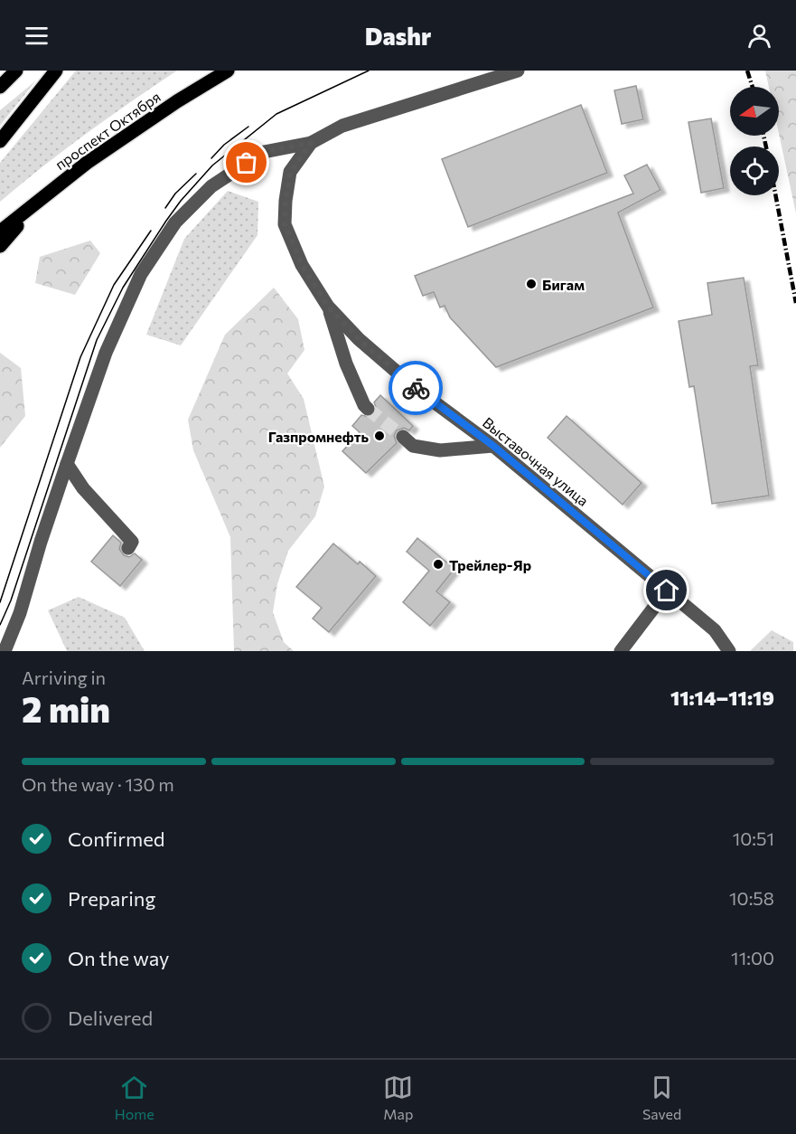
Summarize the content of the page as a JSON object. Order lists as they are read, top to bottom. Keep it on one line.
{"streets":{"main road":["проспект Октября"],"street":["Выставочная улица"]},"places":["Бигам","Газпромнефть","Трейлер-Яр"],"north":"left","page":{"header":"Dashr","heading":["2 min","Arriving in","11:14–11:19"],"bar":"On the way · 130 m","list":[["Confirmed","10:51"],["Preparing","10:58"],["On the way","11:00"],"Delivered"],"tabs":["Home","Map","Saved"]}}
